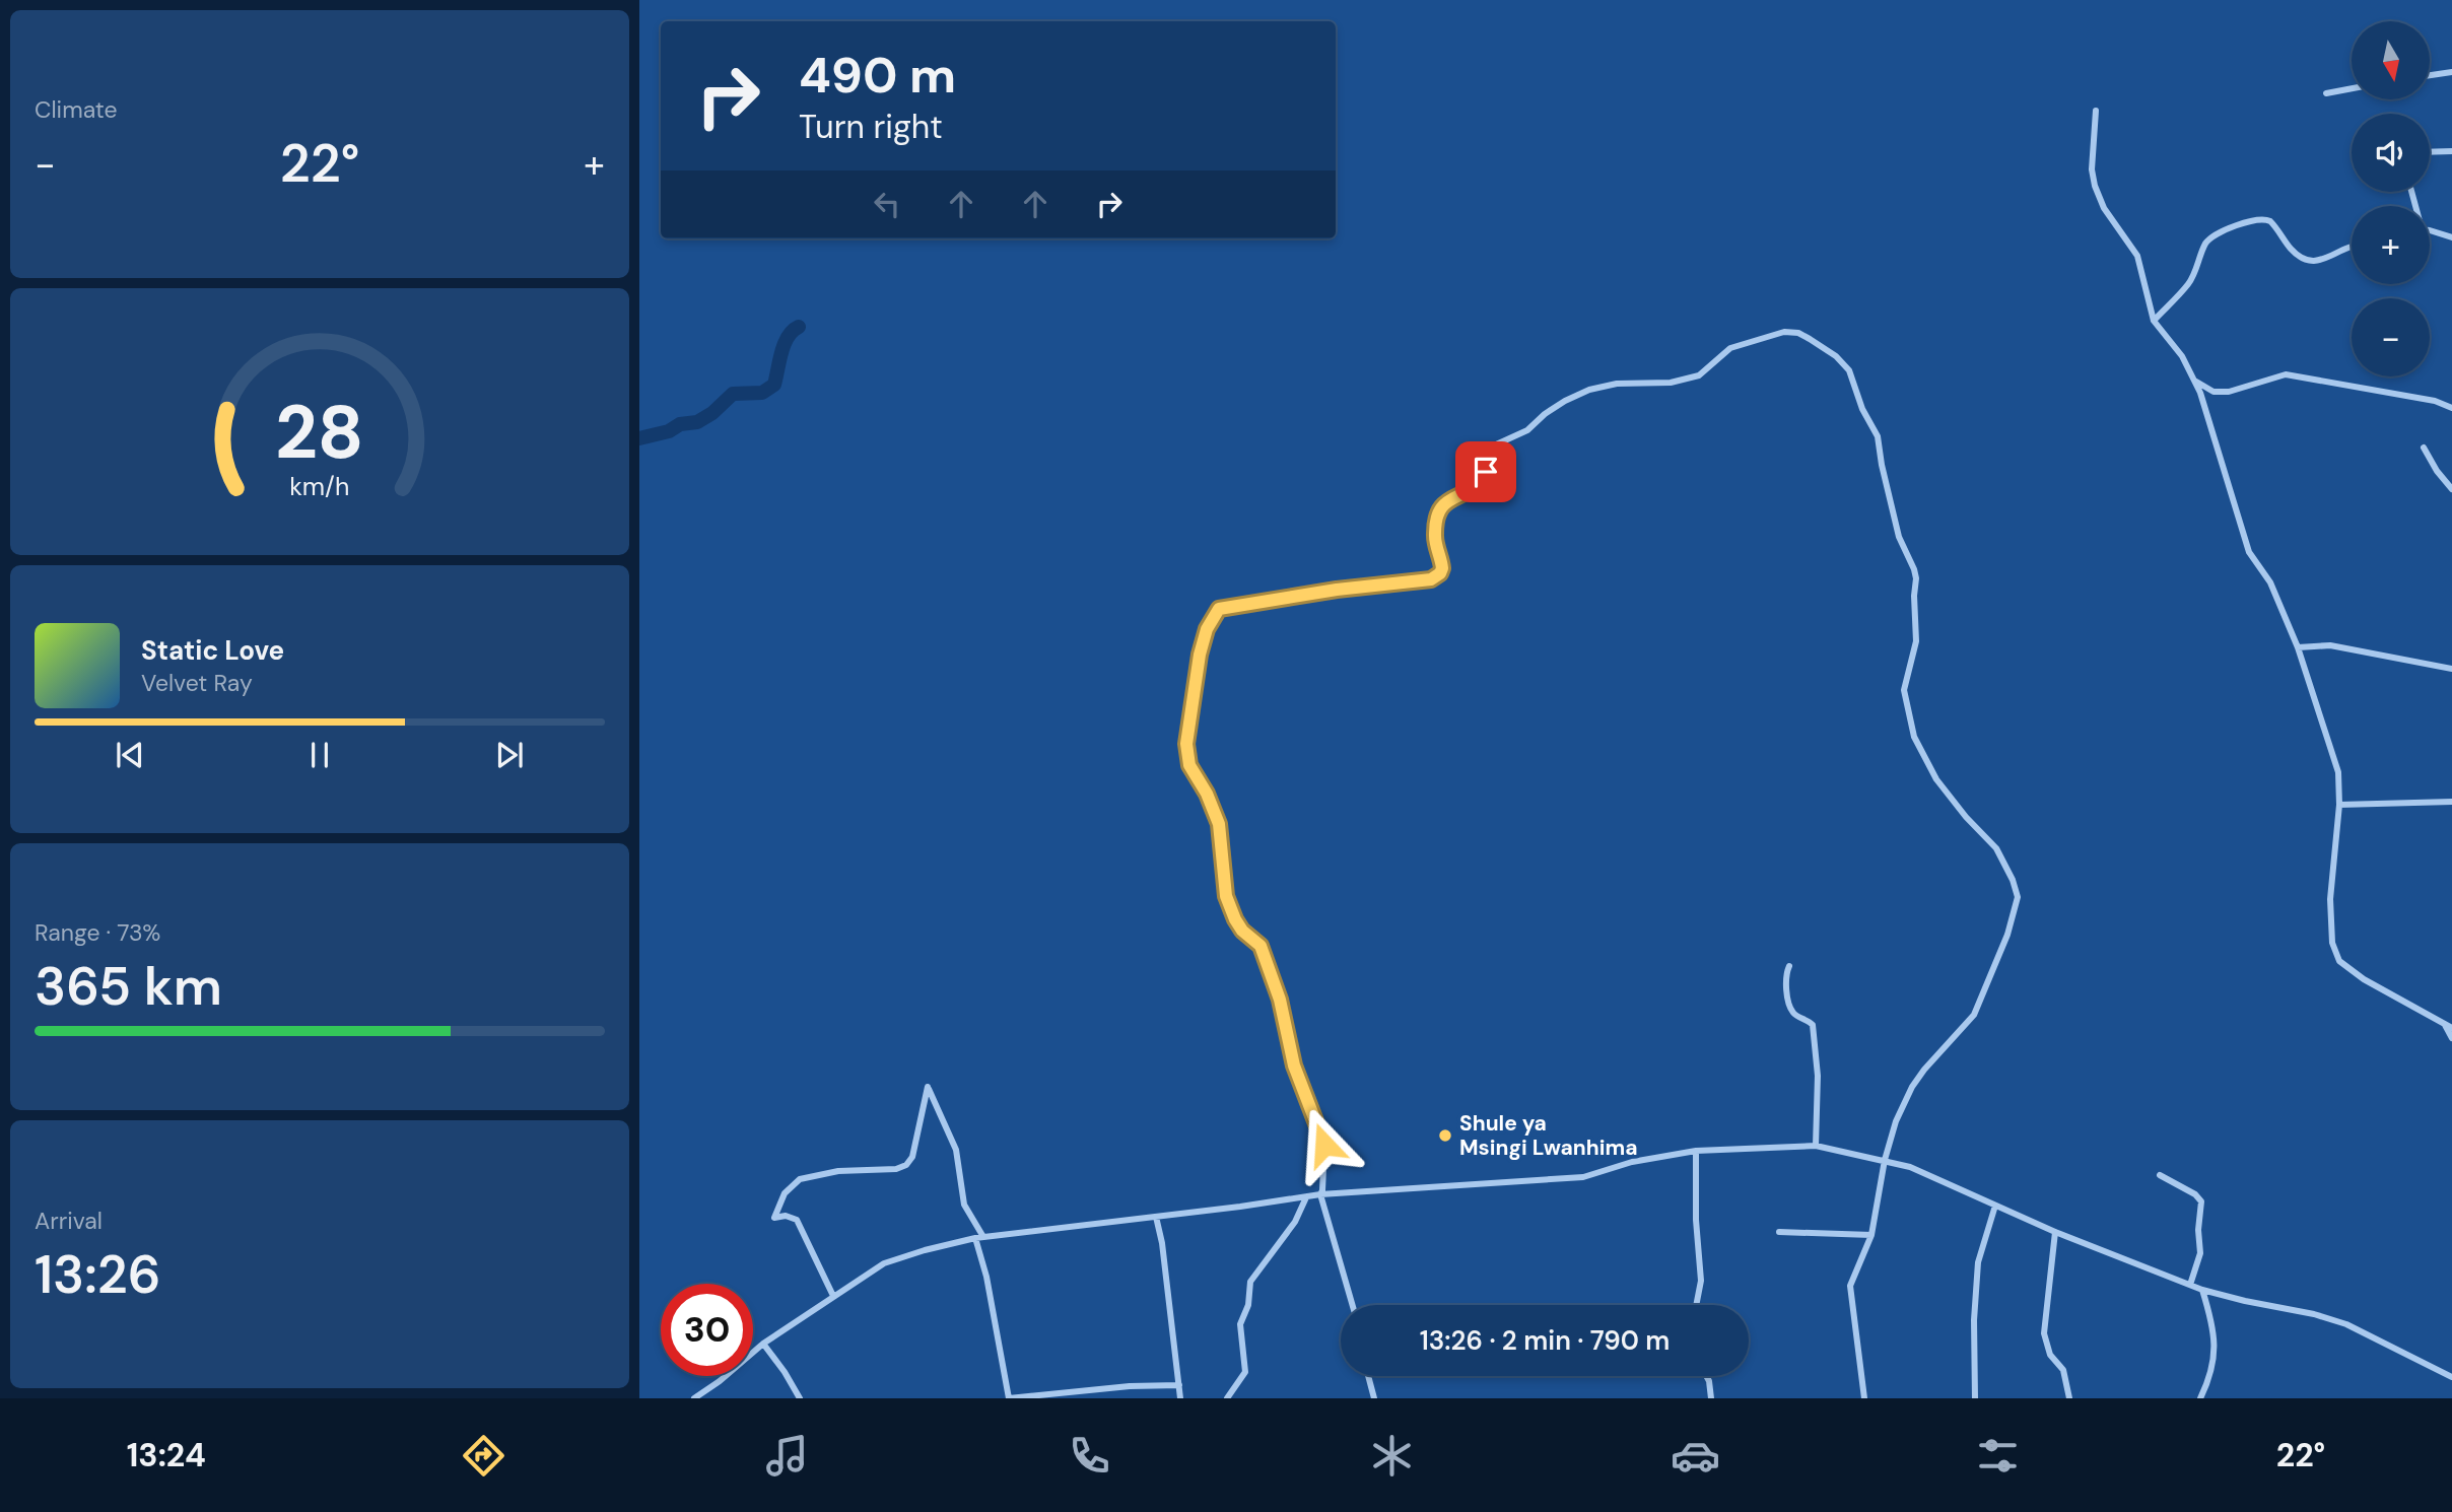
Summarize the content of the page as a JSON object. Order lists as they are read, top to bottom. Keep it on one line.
{"places":["Shule ya Msingi Lwanhima"],"north":"bottom","page":{"tile":["Climate",["Range · 73%","365 km"],["Arrival","13:26"]],"map_buttons":["+","−"],"turn":["490 m","Turn right"],"heat":["−","22°","+"],"song":["Static Love","Velvet Ray"],"limit":"30","trip":"13:26 · 2 min · 790 m","tabs":["13:24","22°"],"gauge":["28","km/h"]}}
